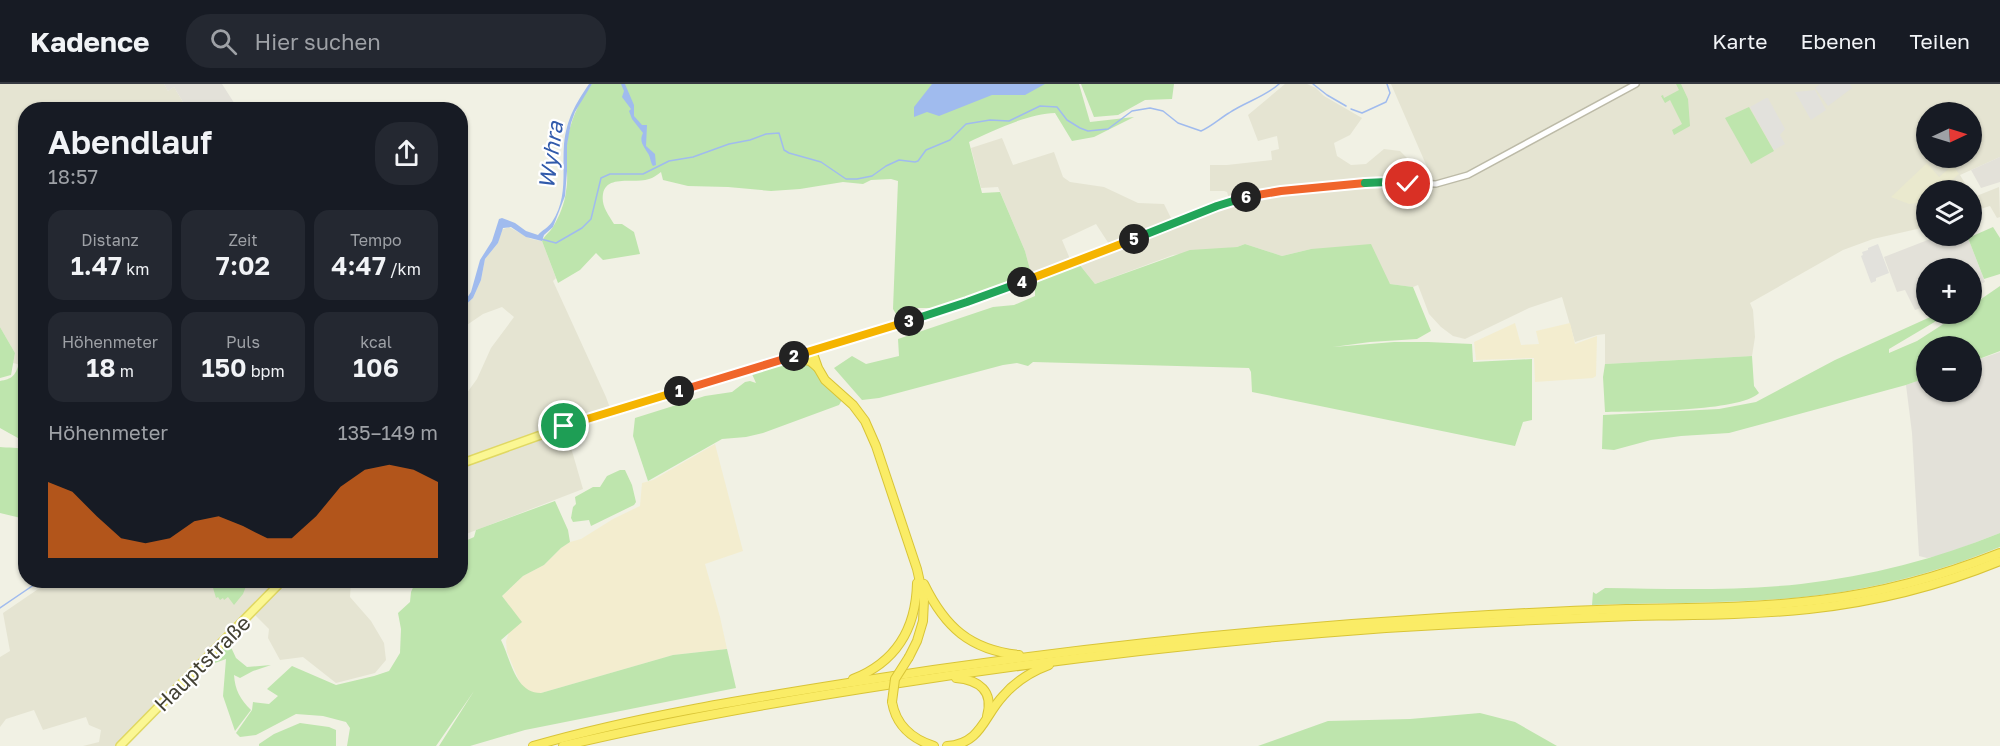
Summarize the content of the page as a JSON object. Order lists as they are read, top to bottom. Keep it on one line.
{"streets":{"main road":["Hauptstraße"]},"water":["Wyhra"],"north":"right","page":{"header":"Kadence","search":"Hier suchen","nav":["Karte","Ebenen","Teilen"],"map_buttons":["+","−"],"heading":["Abendlauf","18:57"],"pins":["6","5","4","3","2","1"],"stats":[["Distanz","1.47 km"],["Zeit","7:02"],["Tempo","4:47 /km"],["Höhenmeter","18 m"],["Puls","150 bpm"],["kcal","106"]],"chart":["Höhenmeter","135–149 m"]}}
